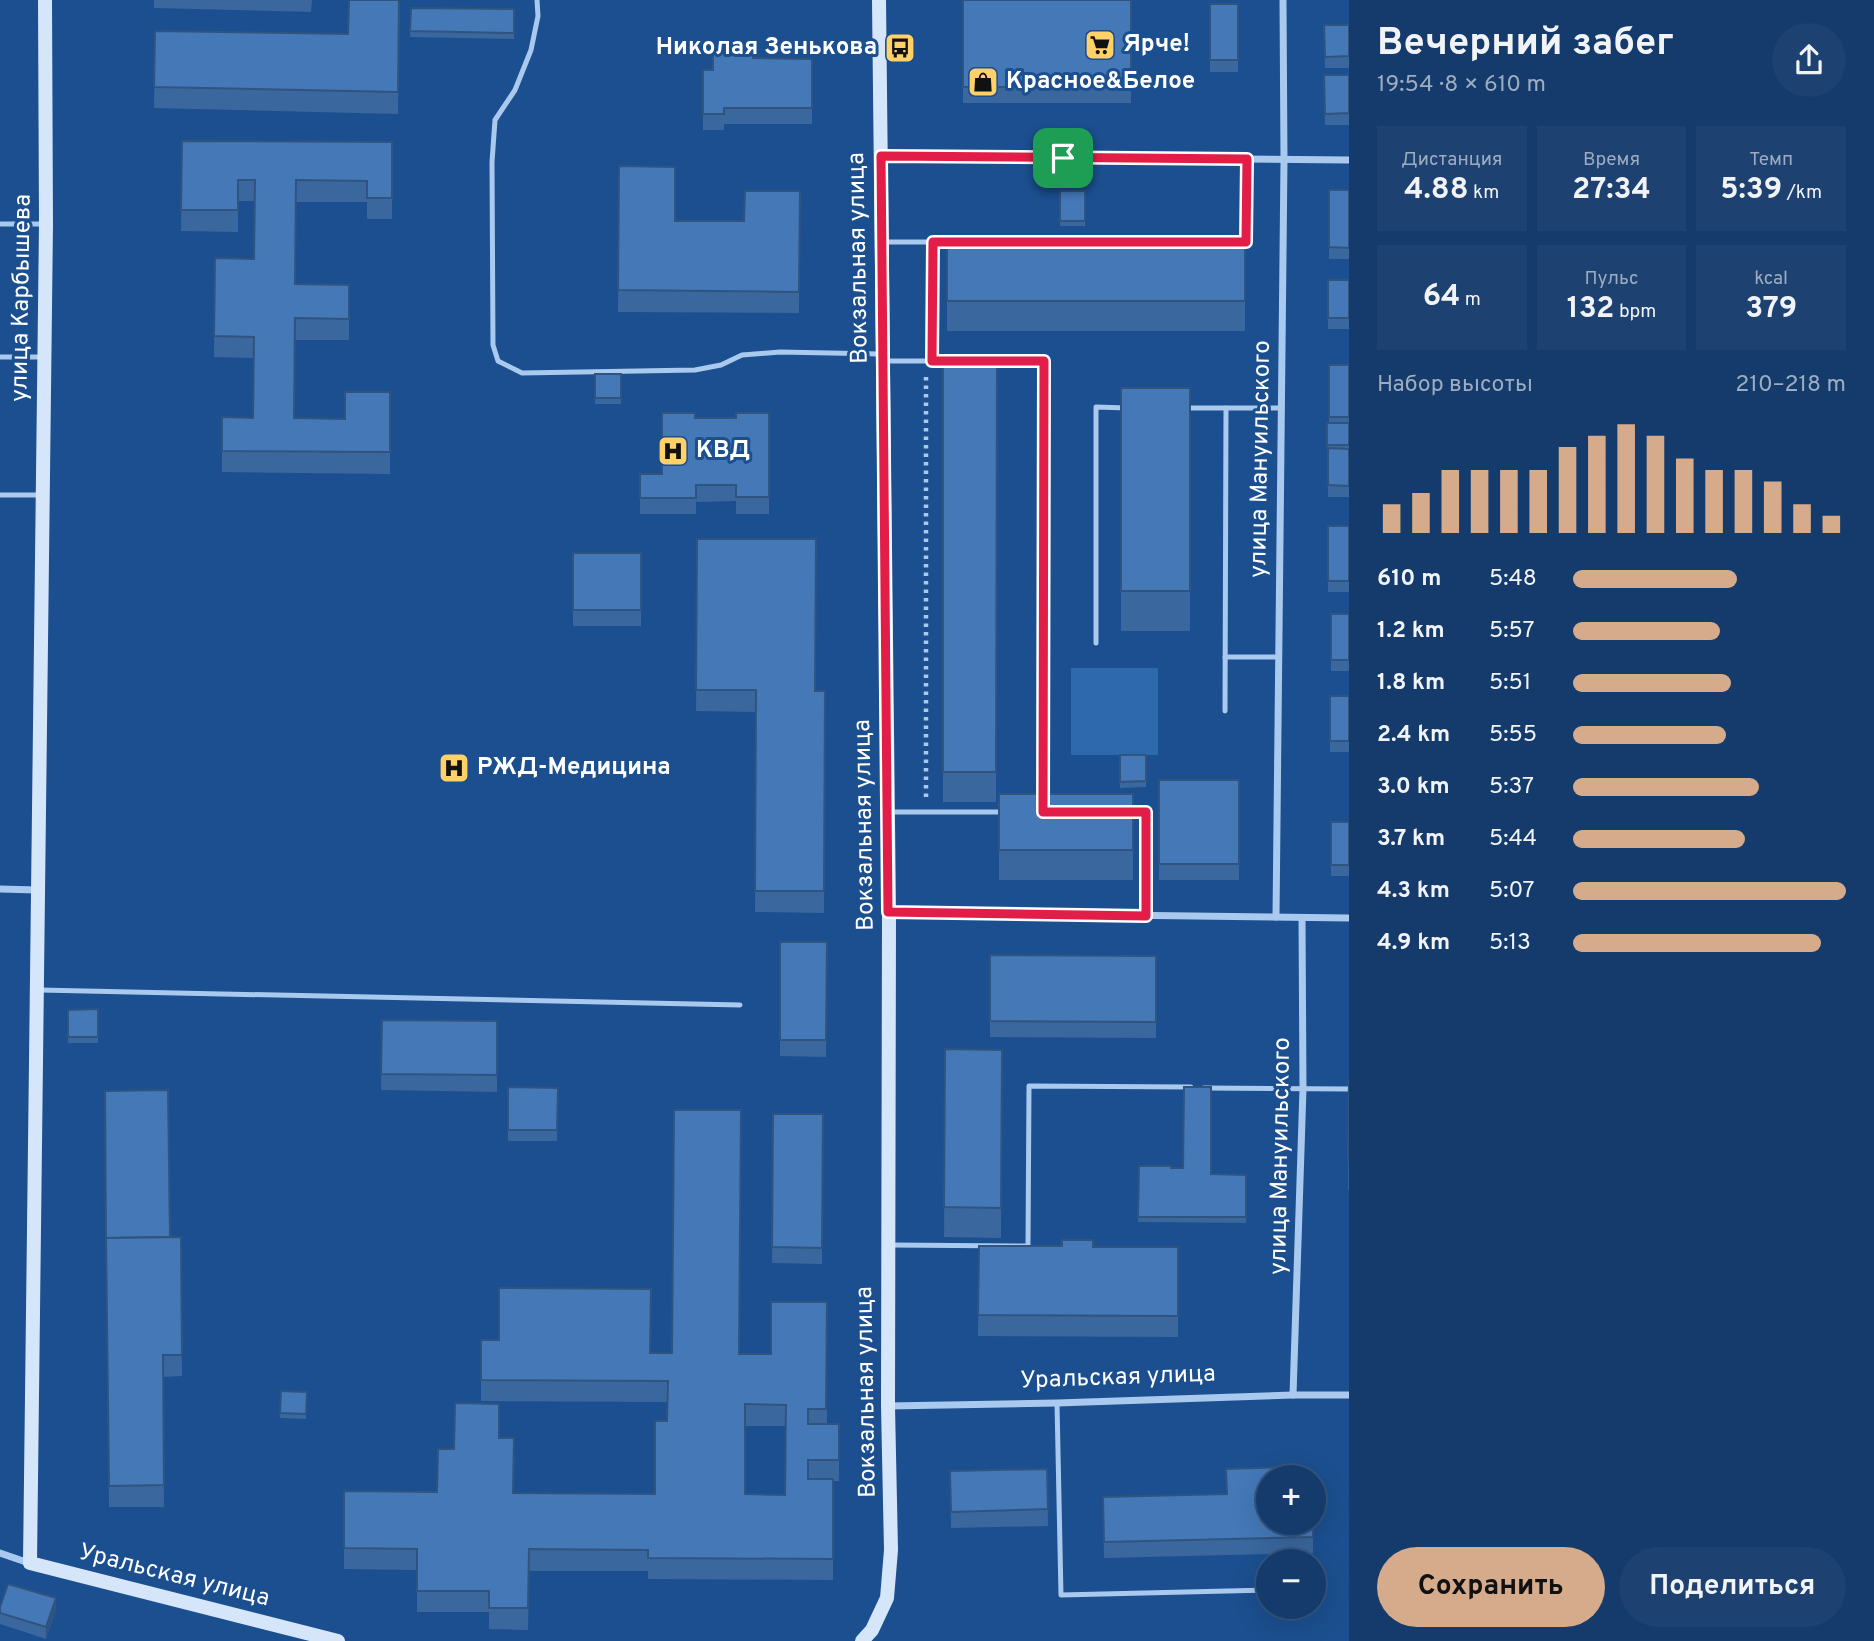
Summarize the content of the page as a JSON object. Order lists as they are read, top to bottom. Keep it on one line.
{"streets":{"street":["Вокзальная улица","улица Карбышева","улица Мануильского","Уральская улица"]},"crossings":[["Вокзальная улица","Уральская улица"],["улица Карбышева","Уральская улица"],["улица Мануильского","Уральская улица"]],"places":{"supermarket":["Ярче!"],"bus stop":["Николая Зенькова"],"shop":["Красное&Белое"],"hospital":["КВД","РЖД-Медицина"]},"page":{"heading":["Вечерний забег","19:54 · 8 × 610 m"],"stats":[["Дистанция","4.88 km"],["Время","27:34"],["Темп","5:39 /km"],["64 m"],["Пульс","132 bpm"],["kcal","379"]],"chart":["Набор высоты","210–218 m"],"list":[{"name":"610 m","note":"5:48"},{"name":"1.2 km","note":"5:57"},{"name":"1.8 km","note":"5:51"},{"name":"2.4 km","note":"5:55"},{"name":"3.0 km","note":"5:37"},{"name":"3.7 km","note":"5:44"},{"name":"4.3 km","note":"5:07"},{"name":"4.9 km","note":"5:13"}],"map_buttons":["+","−"],"buttons":["Сохранить","Поделиться"]}}
